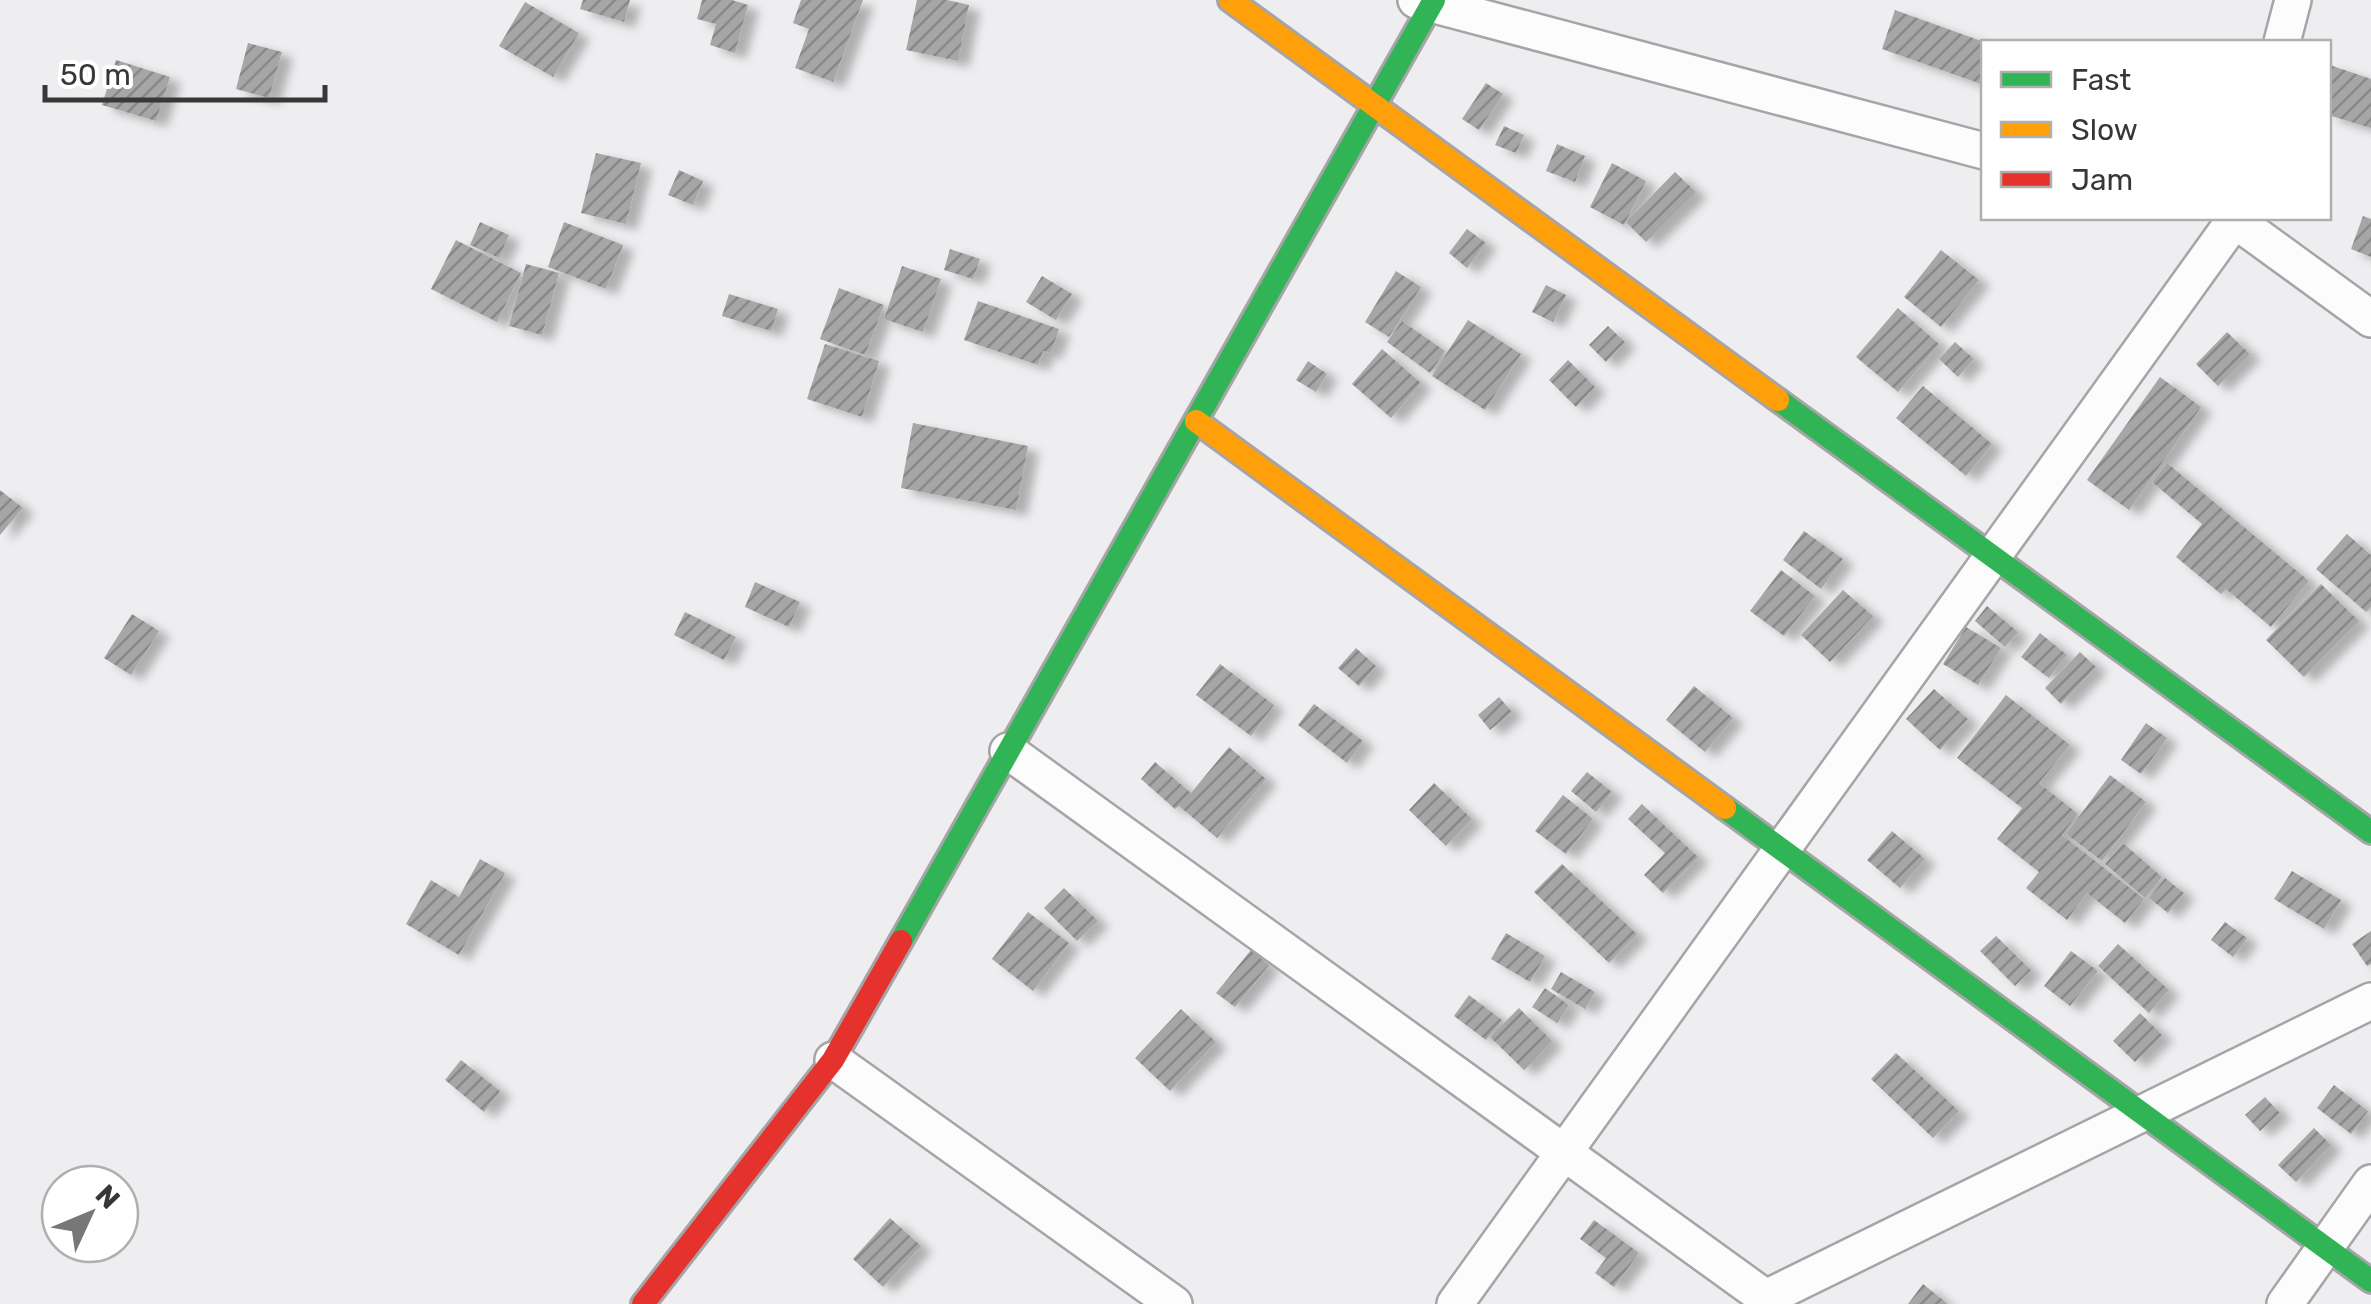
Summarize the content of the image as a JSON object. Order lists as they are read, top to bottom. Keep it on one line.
{"legend":["Fast","Slow","Jam"],"scale_bar":"50 m","north":"top right"}
